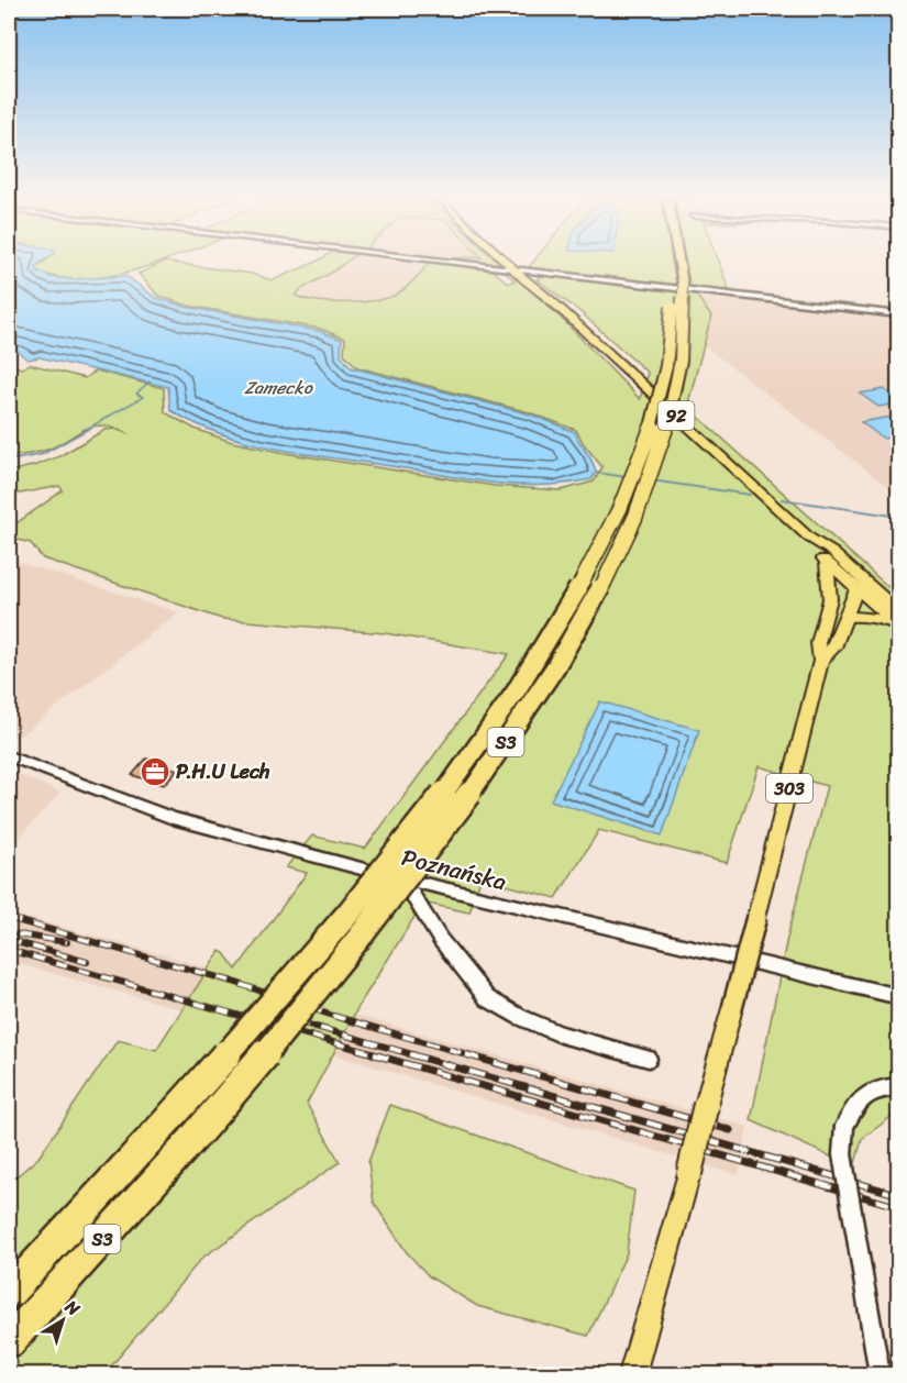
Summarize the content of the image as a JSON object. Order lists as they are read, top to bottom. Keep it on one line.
{"streets":{"highway":["S3"],"main road":["92","303"],"street":["Poznańska"]},"crossings":[["92","303"]],"water":["Zamecko"],"places":{"office":["P.H.U Lech"]},"north":"top right"}
